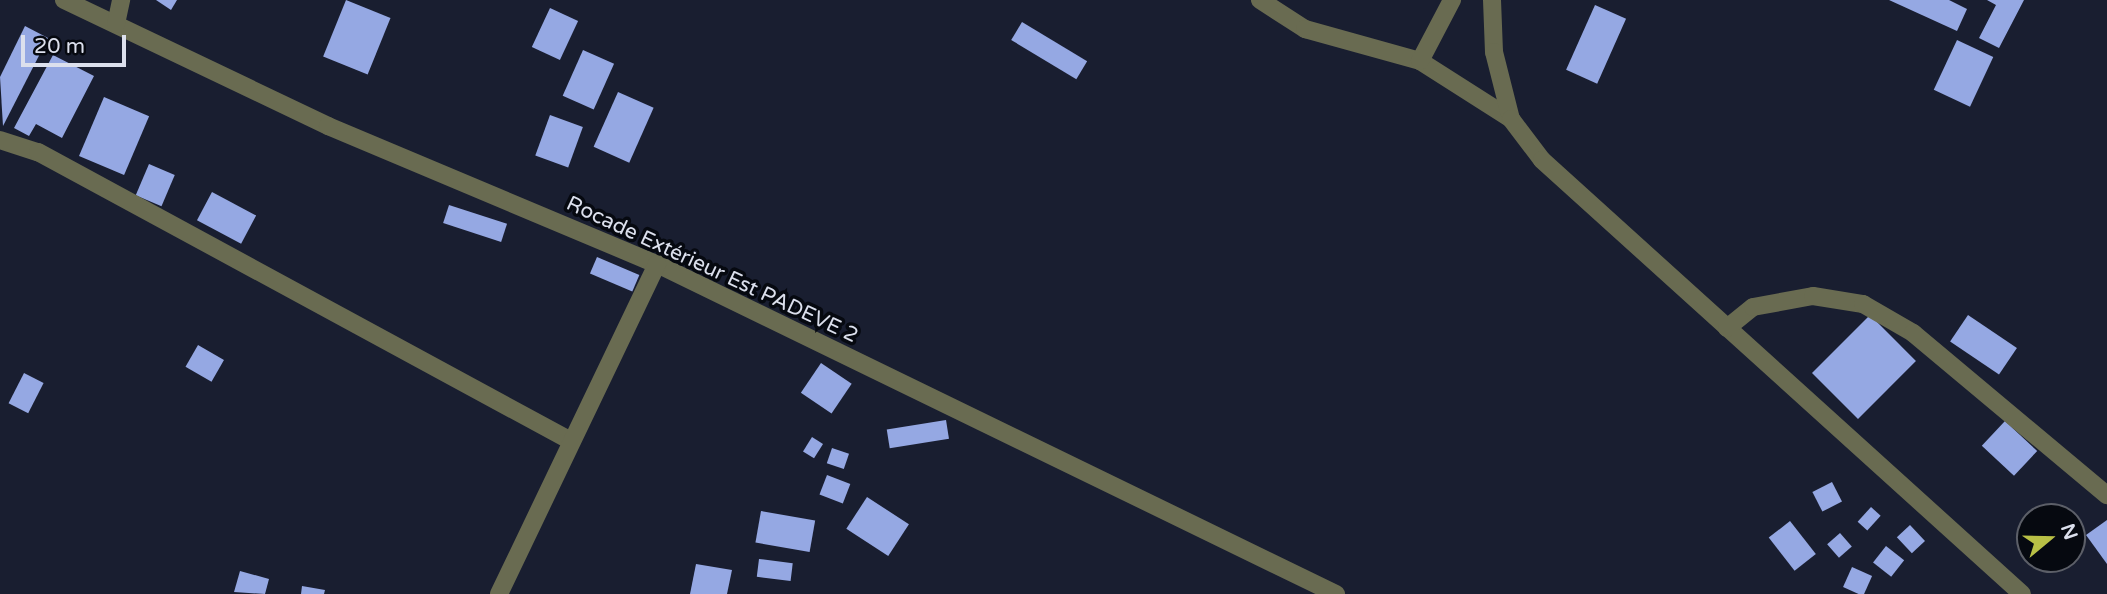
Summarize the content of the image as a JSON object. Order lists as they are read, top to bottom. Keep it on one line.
{"streets":{"street":["Rocade Extérieur Est PADEVE 2"]},"scale_bar":"20 m","north":"right"}
